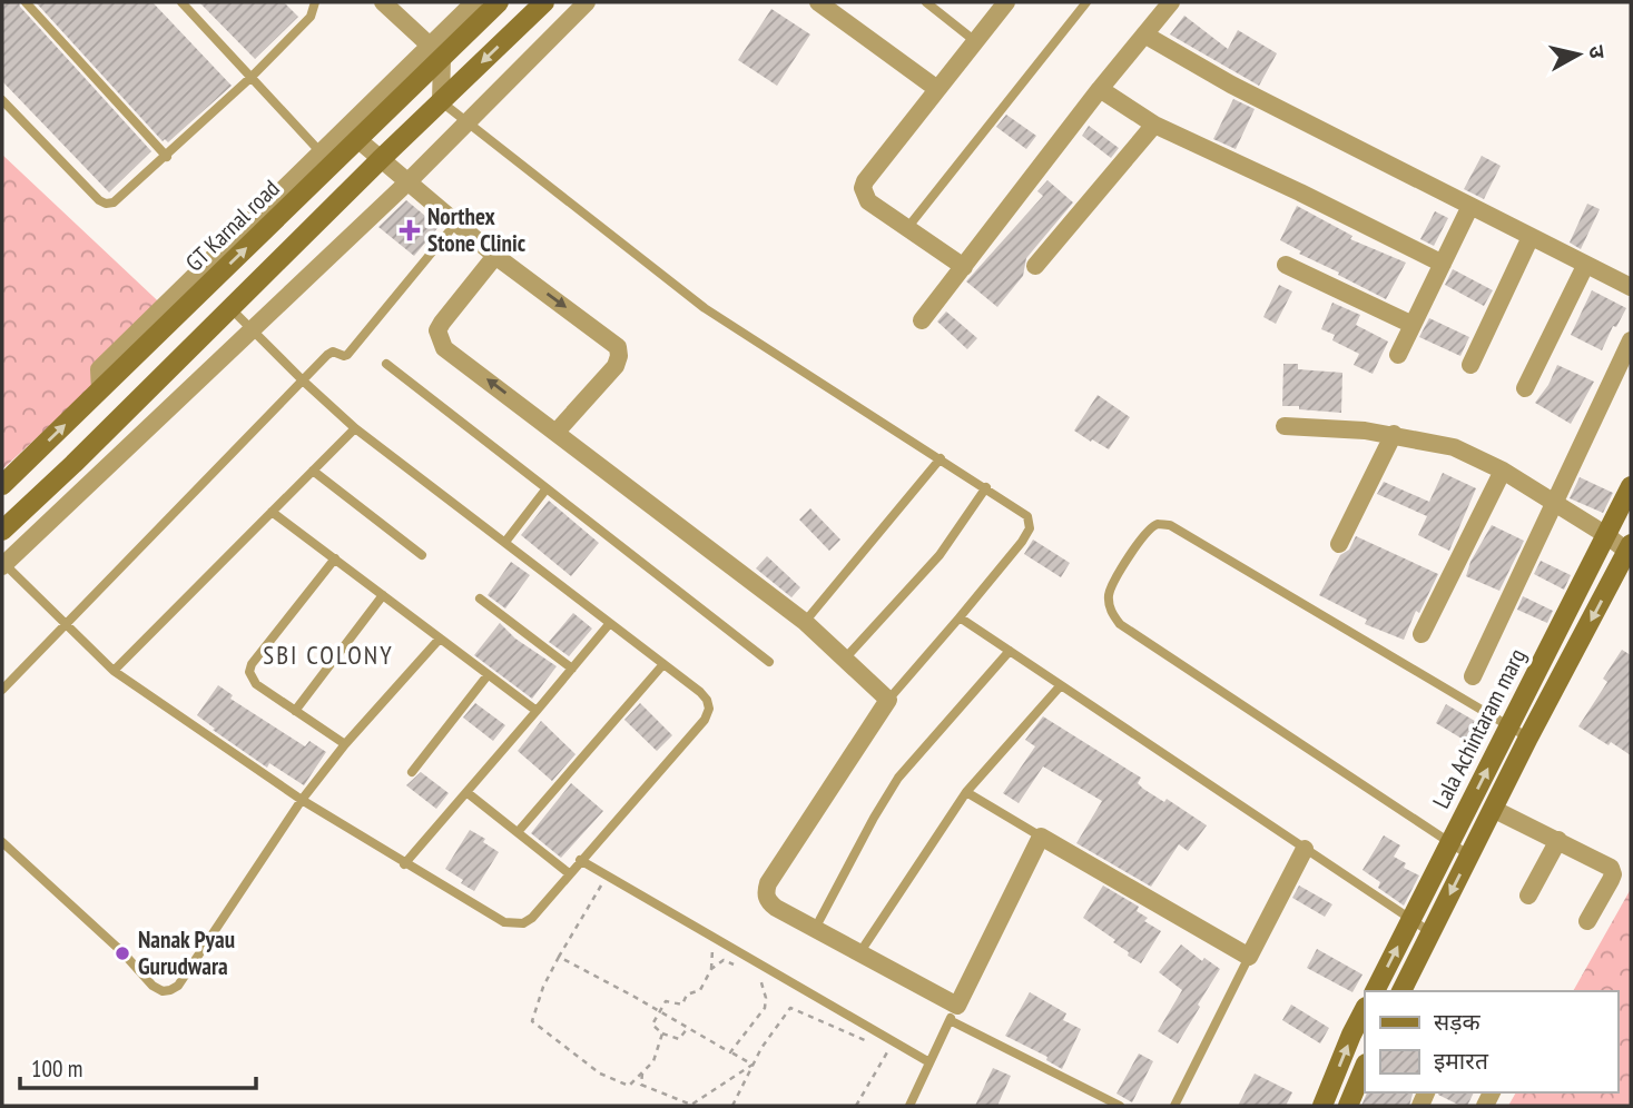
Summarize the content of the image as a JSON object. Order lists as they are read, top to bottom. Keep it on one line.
{"streets":{"main road":["GT Karnal road","Lala Achintaram marg"]},"districts":["SBI COLONY"],"places":{"health":["Northex Stone Clinic"],"other":["Nanak Pyau Gurudwara"]},"legend":["सड़क","इमारत"],"scale_bar":"100 m","north":"right"}
